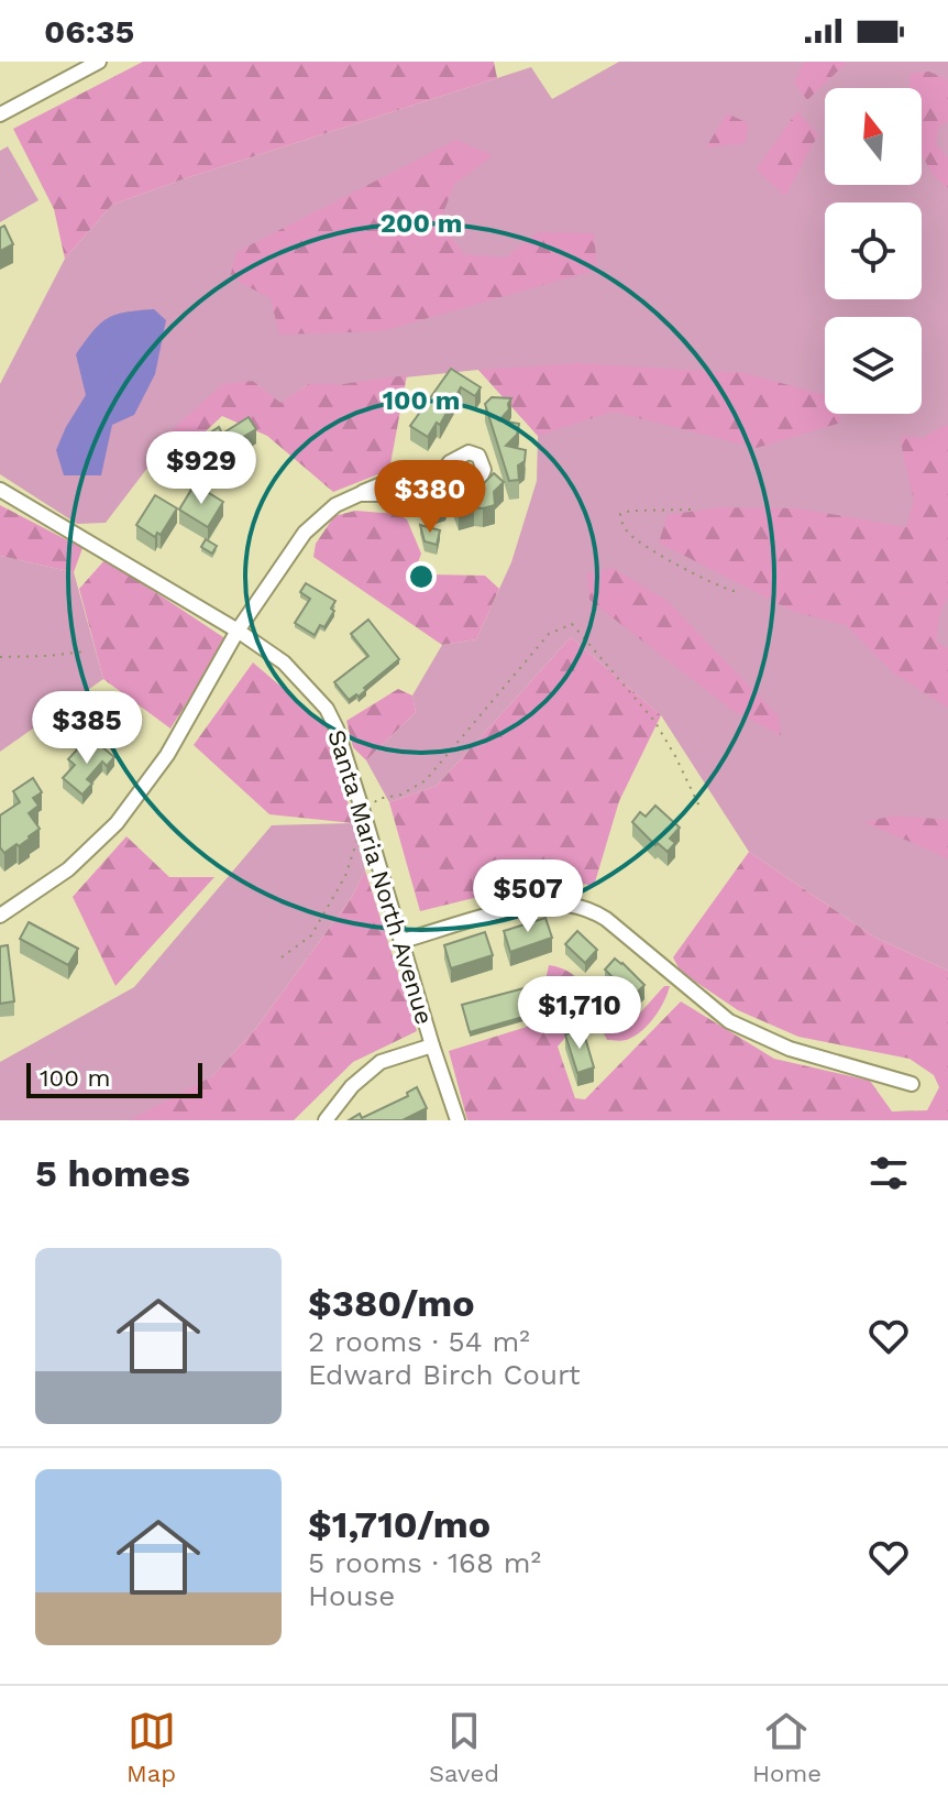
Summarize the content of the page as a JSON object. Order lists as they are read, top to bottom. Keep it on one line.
{"streets":{"street":["Santa Maria North Avenue"]},"scale_bar":"100 m","north":"top","page":{"status":"06:35","price":["$929","$380","$385","$507","$1,710"],"scale":"100 m","heading":"5 homes","list":[{"name":"$380/mo","note":"2 rooms · 54 m² · Edward Birch Court"},{"name":"$1,710/mo","note":"5 rooms · 168 m² · House"}],"tabs":["Map","Saved","Home"]},"rings":["200 m","100 m"]}
